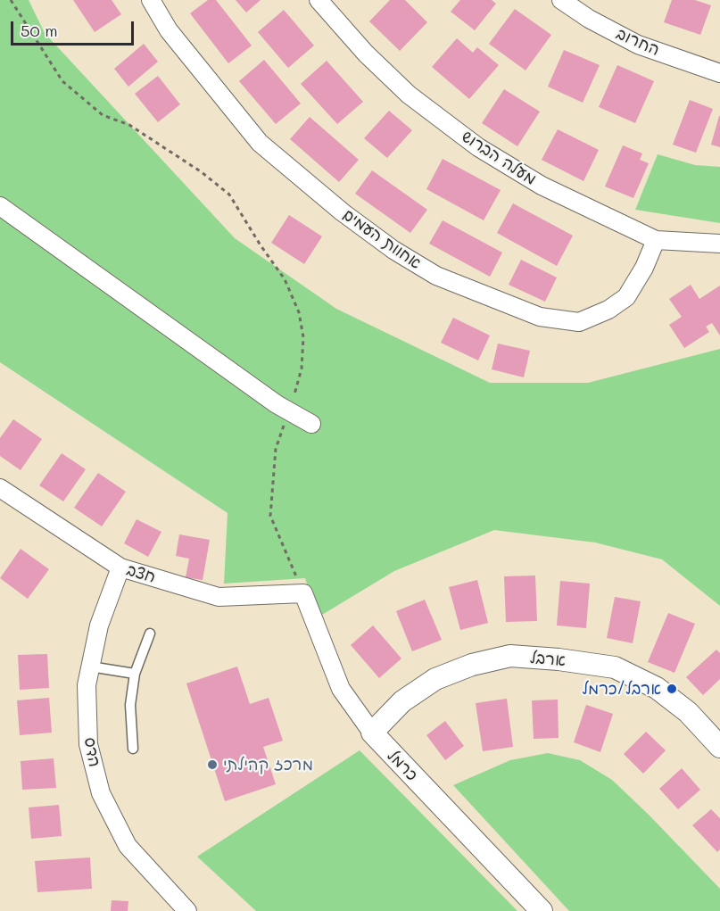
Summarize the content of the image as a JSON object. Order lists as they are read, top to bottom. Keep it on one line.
{"streets":{"street":["החרוב","מעלה הברוש","אחוות העמים","חצב","ארבל","הדס","כרמל"]},"crossings":[["מעלה הברוש","אחוות העמים"],["חצב","הדס"],["חצב","כרמל"],["ארבל","כרמל"]],"places":["ארבל/כרמל","מרכז קהילתי"],"scale_bar":"50 m"}
